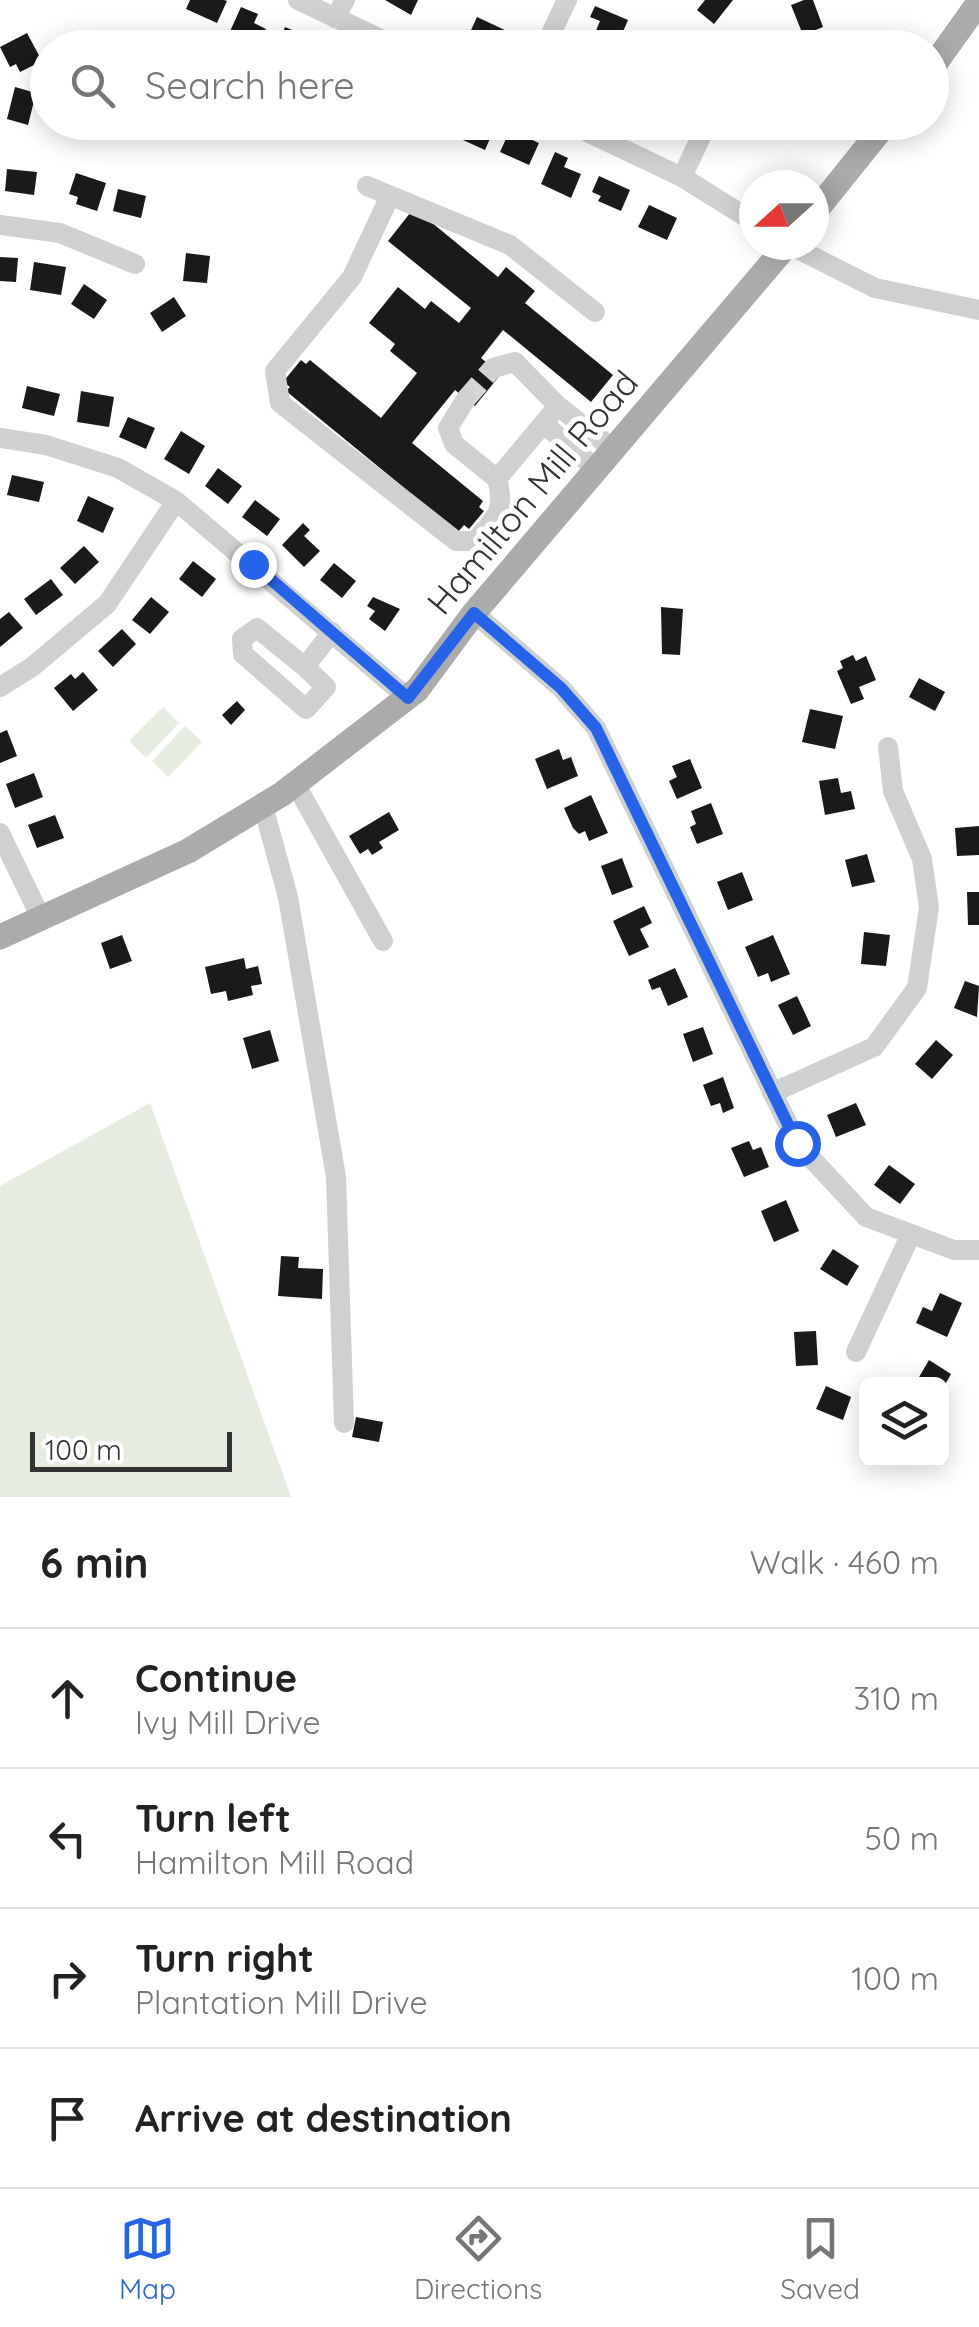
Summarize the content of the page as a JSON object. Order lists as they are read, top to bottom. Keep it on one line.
{"streets":{"main road":["Hamilton Mill Road"]},"scale_bar":"100 m","north":"left","page":{"search":"Search here","scale":"100 m","heading":["6 min","Walk · 460 m"],"list":[["Continue","Ivy Mill Drive","310 m"],["Turn left","Hamilton Mill Road","50 m"],["Turn right","Plantation Mill Drive","100 m"],"Arrive at destination"],"nav":["Map","Directions","Saved"]}}
